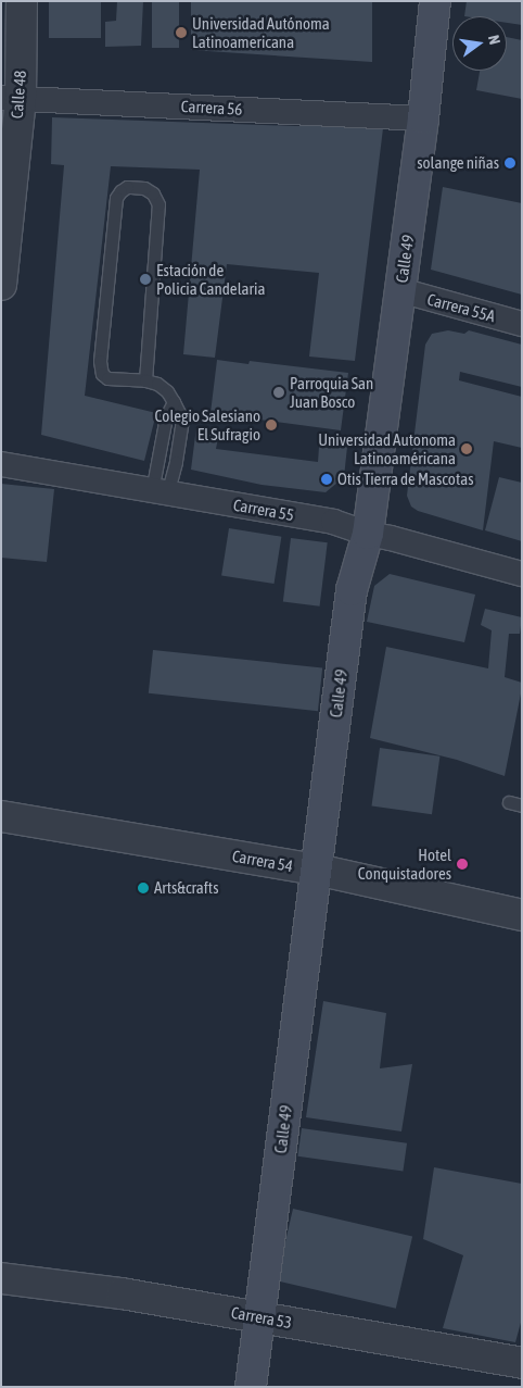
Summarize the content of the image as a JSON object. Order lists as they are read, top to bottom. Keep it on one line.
{"streets":{"main road":["Calle 49"],"street":["Calle 48","Carrera 56","Carrera 55A","Carrera 55","Carrera 54","Carrera 53"]},"crossings":[["Calle 48","Carrera 56"],["Carrera 56","Calle 49"],["Calle 49","Carrera 55A"],["Calle 49","Carrera 55"],["Calle 49","Carrera 54"],["Calle 49","Carrera 53"]],"places":["Universidad Autónoma Latinoamericana","solange niñas","Estación de Policia Candelaria","Parroquia San Juan Bosco","Colegio Salesiano El Sufragio","Universidad Autonoma Latinoaméricana","Otis Tierra de Mascotas","Hotel Conquistadores","Arts&crafts"],"north":"right"}
